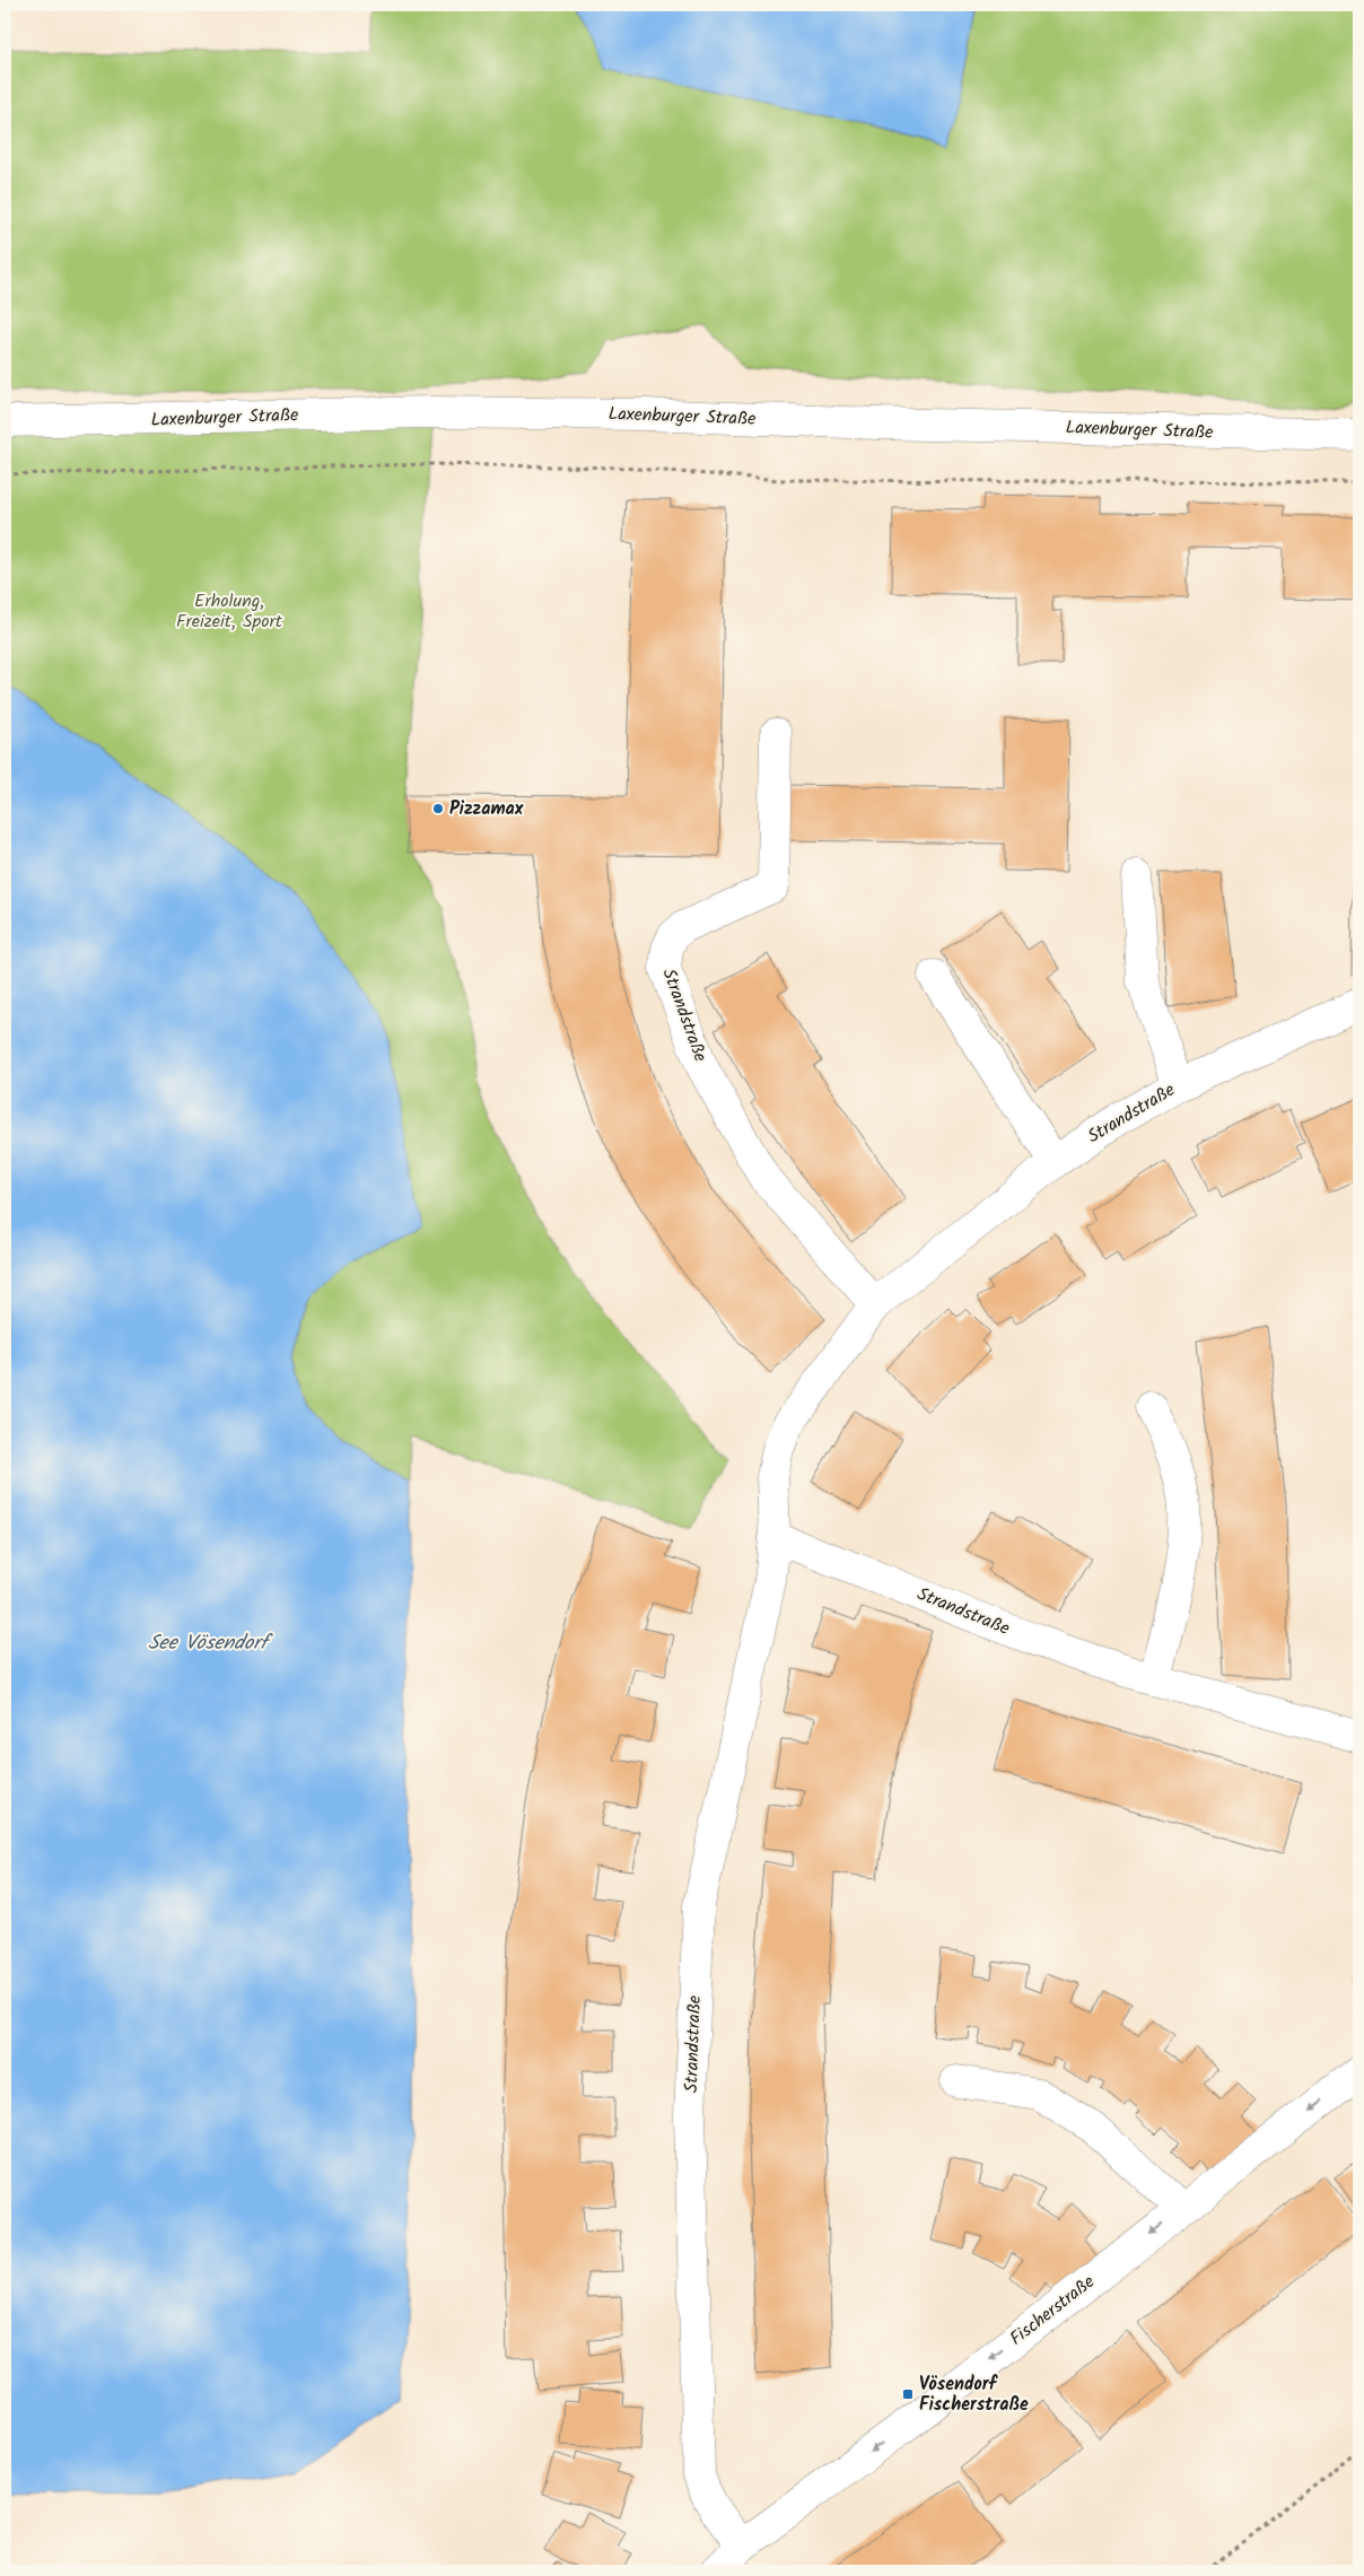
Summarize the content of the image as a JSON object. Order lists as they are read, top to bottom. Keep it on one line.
{"streets":{"street":["Laxenburger Straße","Strandstraße","Fischerstraße"]},"crossings":[["Strandstraße","Fischerstraße"]],"one_way":["Fischerstraße"],"water":["See Vösendorf"],"parks":["Erholung, Freizeit, Sport"],"places":{"other":["Pizzamax"],"transit":["Vösendorf Fischerstraße"]}}
